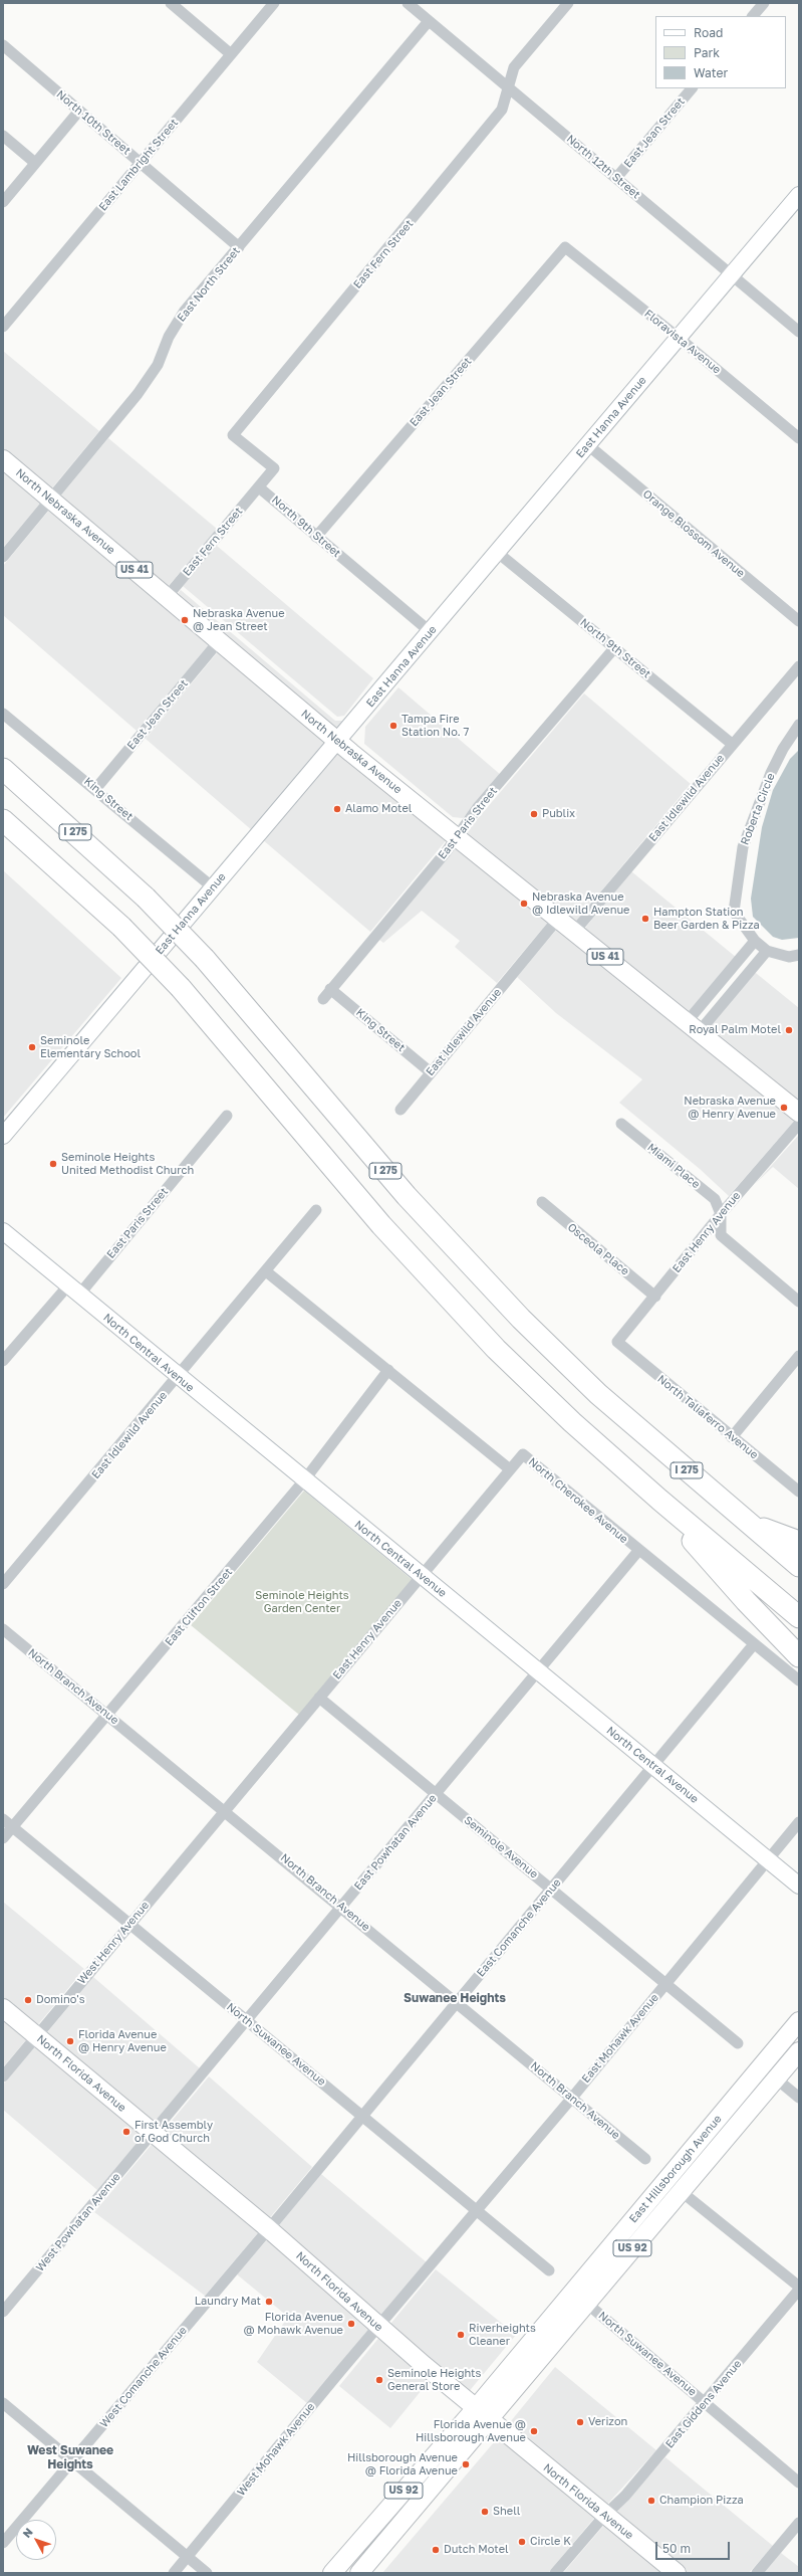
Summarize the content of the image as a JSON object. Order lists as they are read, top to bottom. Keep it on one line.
{"streets":{"highway":["I 275"],"main road":["North Nebraska Avenue","US 41","North Florida Avenue","East Hillsborough Avenue","US 92"],"street":["North 10th Street","East Jean Street","East Lambright Street","North 12th Street","East Fern Street","East North Street","Floravista Avenue","East Hanna Avenue","North 9th Street","Orange Blossom Avenue","East Idlewild Avenue","King Street","Roberta Circle","East Paris Street","Miami Place","East Henry Avenue","Osceola Place","North Central Avenue","North Taliaferro Avenue","North Cherokee Avenue","East Clifton Street","North Branch Avenue","East Powhatan Avenue","Seminole Avenue","East Comanche Avenue","West Henry Avenue","East Mohawk Avenue","North Suwanee Avenue","West Powhatan Avenue","West Comanche Avenue","East Giddens Avenue","West Mohawk Avenue"]},"crossings":[["North 10th Street","East Lambright Street"],["North 10th Street","East North Street"],["East Jean Street","North 12th Street"],["East Jean Street","Floravista Avenue"],["East Jean Street","North Nebraska Avenue"],["East Jean Street","North 9th Street"],["East Jean Street","King Street"],["North 12th Street","East Fern Street"],["North 12th Street","East North Street"],["North 12th Street","East Hanna Avenue"],["East Fern Street","North Nebraska Avenue"],["East Fern Street","North 9th Street"],["East North Street","North Nebraska Avenue"],["Floravista Avenue","East Hanna Avenue"],["East Hanna Avenue","North Nebraska Avenue"],["East Hanna Avenue","North 9th Street"],["East Hanna Avenue","Orange Blossom Avenue"],["East Hanna Avenue","King Street"],["North Nebraska Avenue","East Idlewild Avenue"],["North Nebraska Avenue","East Paris Street"],["North 9th Street","East Idlewild Avenue"],["North 9th Street","East Paris Street"],["East Idlewild Avenue","King Street"],["East Idlewild Avenue","North Central Avenue"],["East Idlewild Avenue","North Cherokee Avenue"],["King Street","East Paris Street"],["East Paris Street","North Central Avenue"],["Miami Place","East Henry Avenue"],["East Henry Avenue","Osceola Place"],["East Henry Avenue","North Central Avenue"],["East Henry Avenue","North Taliaferro Avenue"],["East Henry Avenue","North Cherokee Avenue"],["East Henry Avenue","North Branch Avenue"],["East Henry Avenue","Seminole Avenue"],["East Henry Avenue","West Henry Avenue"],["North Central Avenue","East Clifton Street"],["North Central Avenue","East Powhatan Avenue"],["North Central Avenue","East Comanche Avenue"],["North Central Avenue","East Mohawk Avenue"],["North Cherokee Avenue","East Clifton Street"],["North Cherokee Avenue","East Powhatan Avenue"],["North Cherokee Avenue","East Comanche Avenue"],["East Clifton Street","North Branch Avenue"],["East Clifton Street","North Suwanee Avenue"],["North Branch Avenue","East Powhatan Avenue"],["North Branch Avenue","East Comanche Avenue"],["North Branch Avenue","West Henry Avenue"],["North Branch Avenue","East Mohawk Avenue"],["East Powhatan Avenue","Seminole Avenue"],["East Powhatan Avenue","North Suwanee Avenue"],["East Powhatan Avenue","North Florida Avenue"],["East Powhatan Avenue","West Powhatan Avenue"],["Seminole Avenue","East Comanche Avenue"],["Seminole Avenue","East Mohawk Avenue"],["East Comanche Avenue","North Suwanee Avenue"],["East Comanche Avenue","North Florida Avenue"],["East Comanche Avenue","West Comanche Avenue"],["West Henry Avenue","North Suwanee Avenue"],["West Henry Avenue","North Florida Avenue"],["East Mohawk Avenue","North Suwanee Avenue"],["East Mohawk Avenue","North Florida Avenue"],["East Mohawk Avenue","West Mohawk Avenue"],["North Suwanee Avenue","East Hillsborough Avenue"],["North Suwanee Avenue","East Giddens Avenue"],["North Florida Avenue","East Hillsborough Avenue"],["North Florida Avenue","West Powhatan Avenue"],["North Florida Avenue","US 92"],["North Florida Avenue","West Comanche Avenue"],["North Florida Avenue","East Giddens Avenue"],["North Florida Avenue","West Mohawk Avenue"],["East Hillsborough Avenue","US 92"]],"districts":["Suwanee Heights","West Suwanee Heights"],"parks":["Seminole Heights Garden Center"],"places":["Nebraska Avenue @ Jean Street","Tampa Fire Station No. 7","Alamo Motel","Publix","Nebraska Avenue @ Idlewild Avenue","Hampton Station Beer Garden & Pizza","Royal Palm Motel","Seminole Elementary School","Nebraska Avenue @ Henry Avenue","Seminole Heights United Methodist Church","Domino's","Florida Avenue @ Henry Avenue","First Assembly of God Church","Laundry Mat","Florida Avenue @ Mohawk Avenue","Riverheights Cleaner","Seminole Heights General Store","Verizon","Florida Avenue @ Hillsborough Avenue","Hillsborough Avenue @ Florida Avenue","Champion Pizza","Shell","Circle K","Dutch Motel"],"legend":["Road","Park","Water"],"scale_bar":"50 m","north":"top left"}
